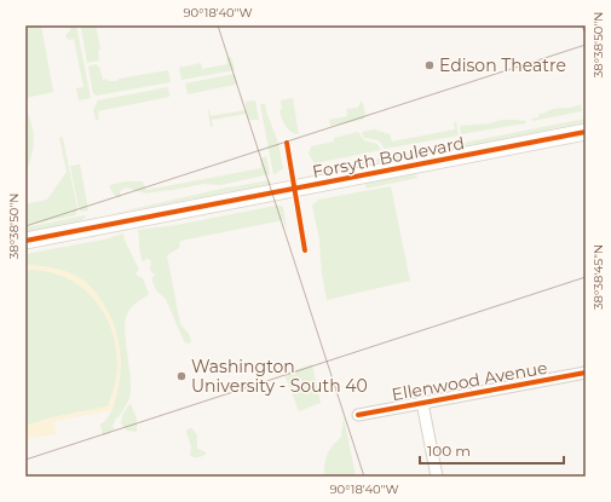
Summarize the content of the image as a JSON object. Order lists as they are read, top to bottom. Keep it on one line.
{"streets":{"main road":["Forsyth Boulevard"],"street":["Ellenwood Avenue"]},"places":["Edison Theatre","Washington University - South 40"],"scale_bar":"100 m","coordinates":["90°18'40\"W","38°38'50\"N","38°38'45\"N"]}
